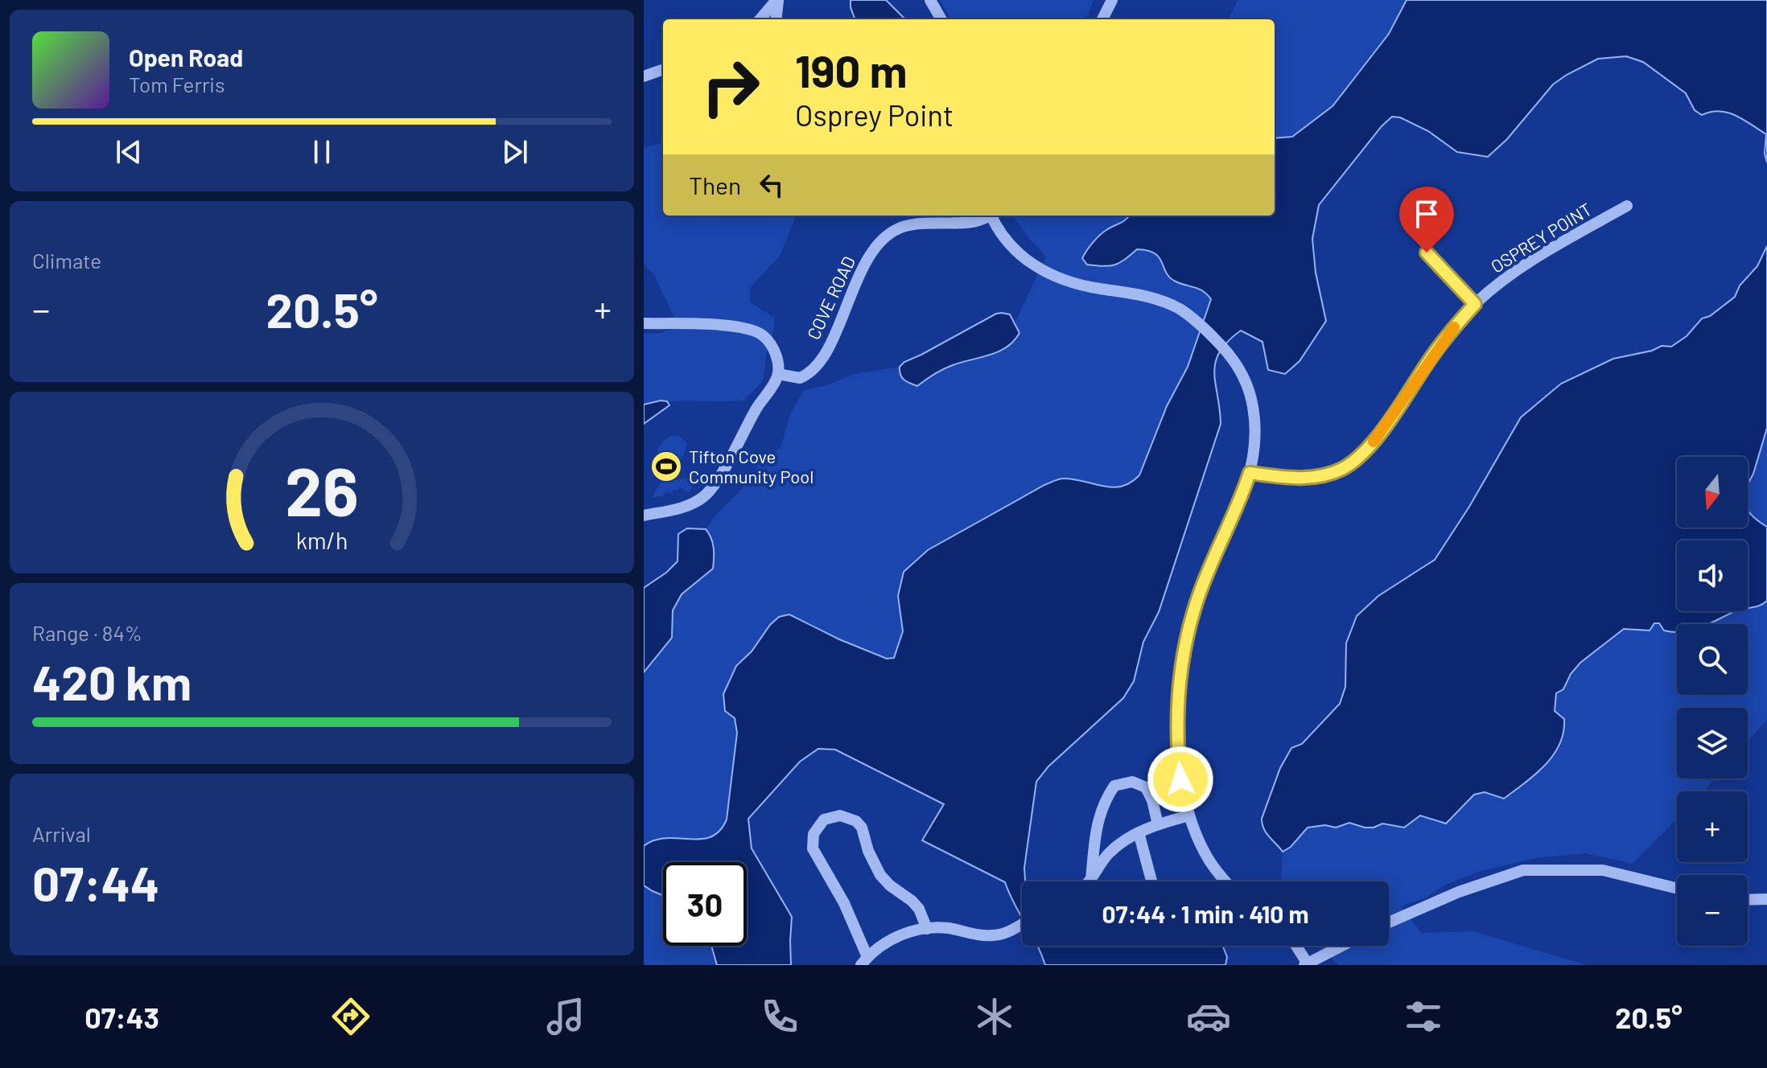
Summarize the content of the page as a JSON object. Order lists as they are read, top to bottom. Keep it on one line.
{"streets":{"street":["OSPREY POINT","COVE ROAD"]},"places":{"sports":["Tifton Cove Community Pool"]},"north":"bottom","page":{"turn":["190 m","Osprey Point"],"song":["Open Road","Tom Ferris"],"then":"Then","tile":["Climate",["Range · 84%","420 km"],["Arrival","07:44"]],"heat":["−","20.5°","+"],"map_buttons":["+","−"],"limit":"30","trip":"07:44 · 1 min · 410 m","tabs":["07:43","20.5°"],"gauge":["26","km/h"]}}
